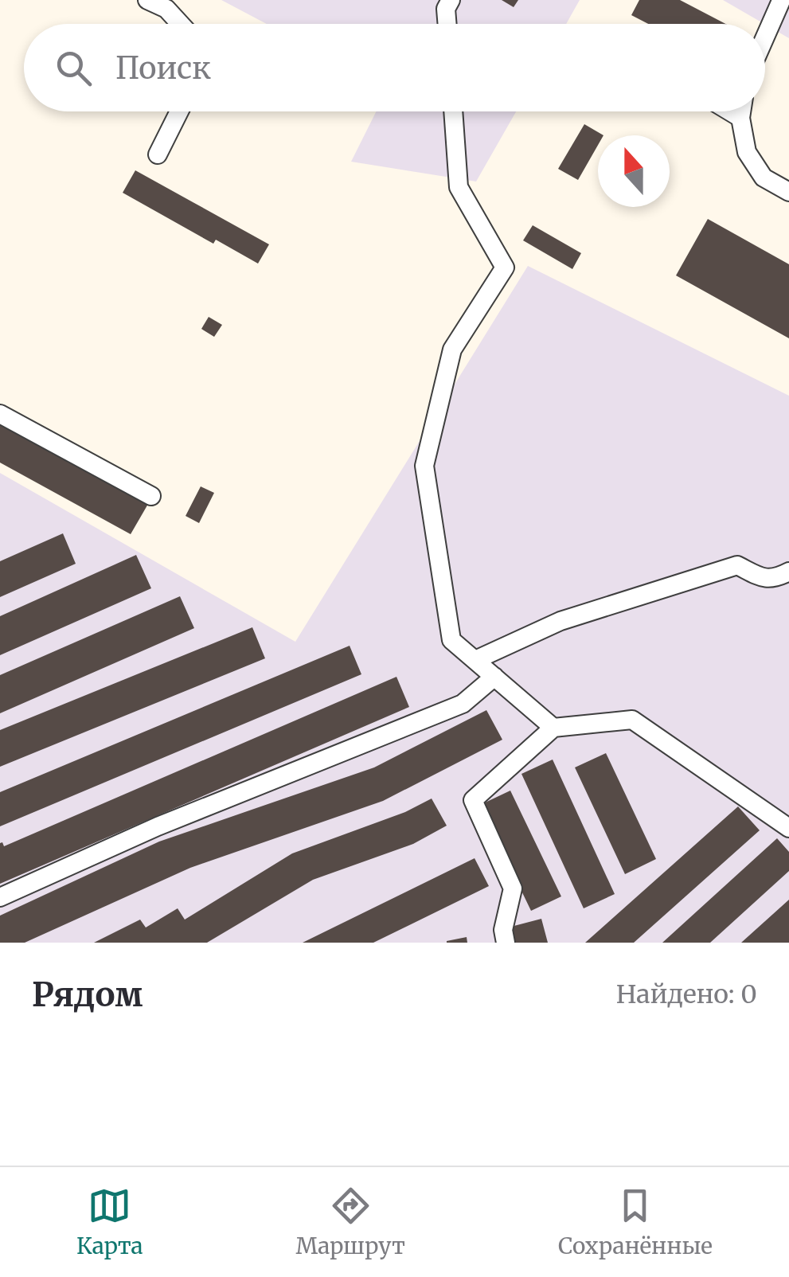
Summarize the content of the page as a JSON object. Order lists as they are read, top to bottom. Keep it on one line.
{"north":"top","page":{"search":"Поиск","heading":["Рядом","Найдено: 0"],"nav":["Карта","Маршрут","Сохранённые"]}}
